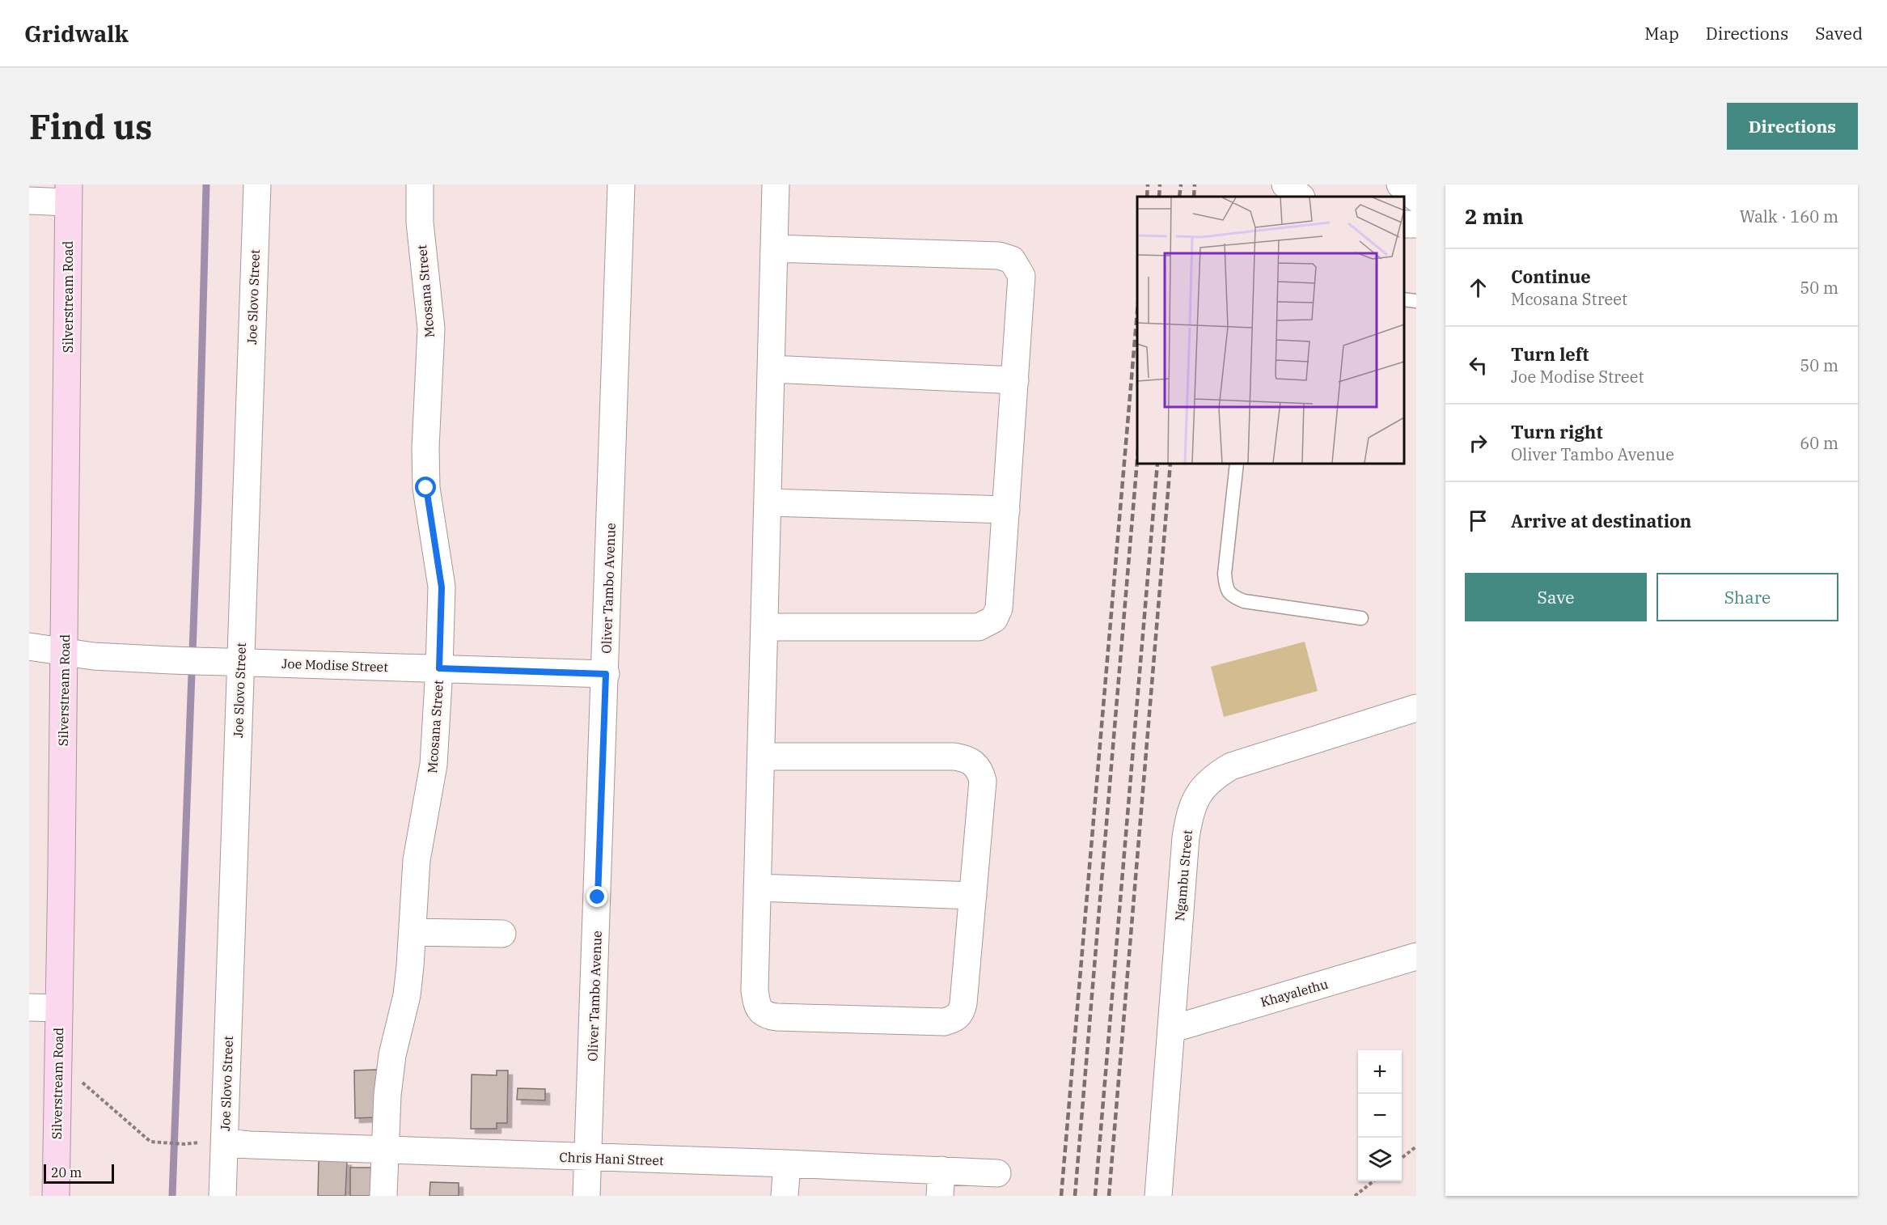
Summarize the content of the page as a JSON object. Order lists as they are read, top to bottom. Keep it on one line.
{"streets":{"street":["Mcosana Street","Silverstream Road","Joe Slovo Street","Oliver Tambo Avenue","Joe Modise Street","Ngambu Street","Khayalethu","Chris Hani Street"]},"crossings":[["Mcosana Street","Joe Modise Street"],["Mcosana Street","Chris Hani Street"],["Silverstream Road","Joe Modise Street"],["Joe Slovo Street","Joe Modise Street"],["Joe Slovo Street","Chris Hani Street"],["Oliver Tambo Avenue","Joe Modise Street"],["Oliver Tambo Avenue","Chris Hani Street"],["Ngambu Street","Khayalethu"]],"scale_bar":"20 m","page":{"header":"Gridwalk","nav":["Map","Directions","Saved"],"buttons":["Directions",["Save","Share"]],"title":"Find us","heading":["2 min","Walk · 160 m"],"list":[["Continue","Mcosana Street","50 m"],["Turn left","Joe Modise Street","50 m"],["Turn right","Oliver Tambo Avenue","60 m"],"Arrive at destination"],"map_buttons":["+","−"],"scale":"20 m"}}
